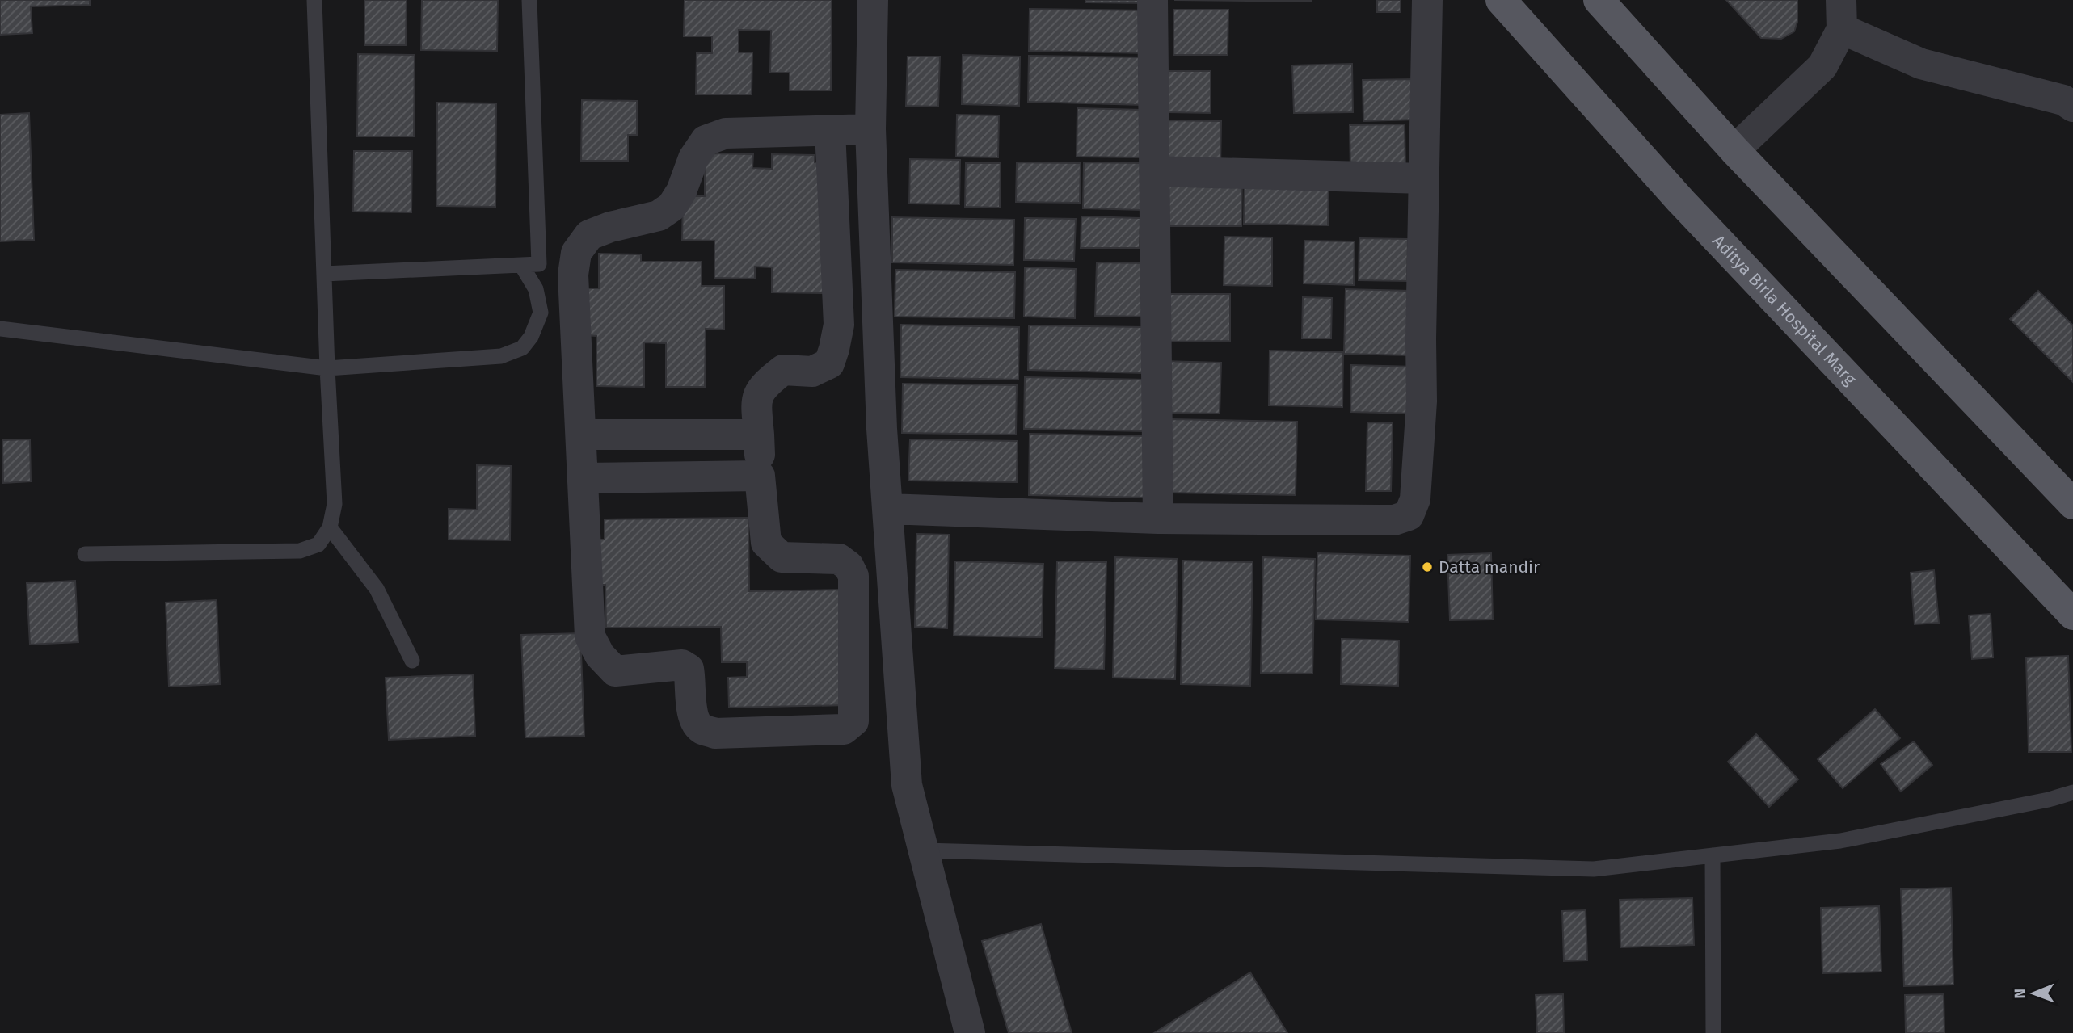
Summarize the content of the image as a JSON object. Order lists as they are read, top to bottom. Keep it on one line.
{"streets":{"main road":["Aditya Birla Hospital Marg"]},"places":["Datta mandir"],"north":"left"}
